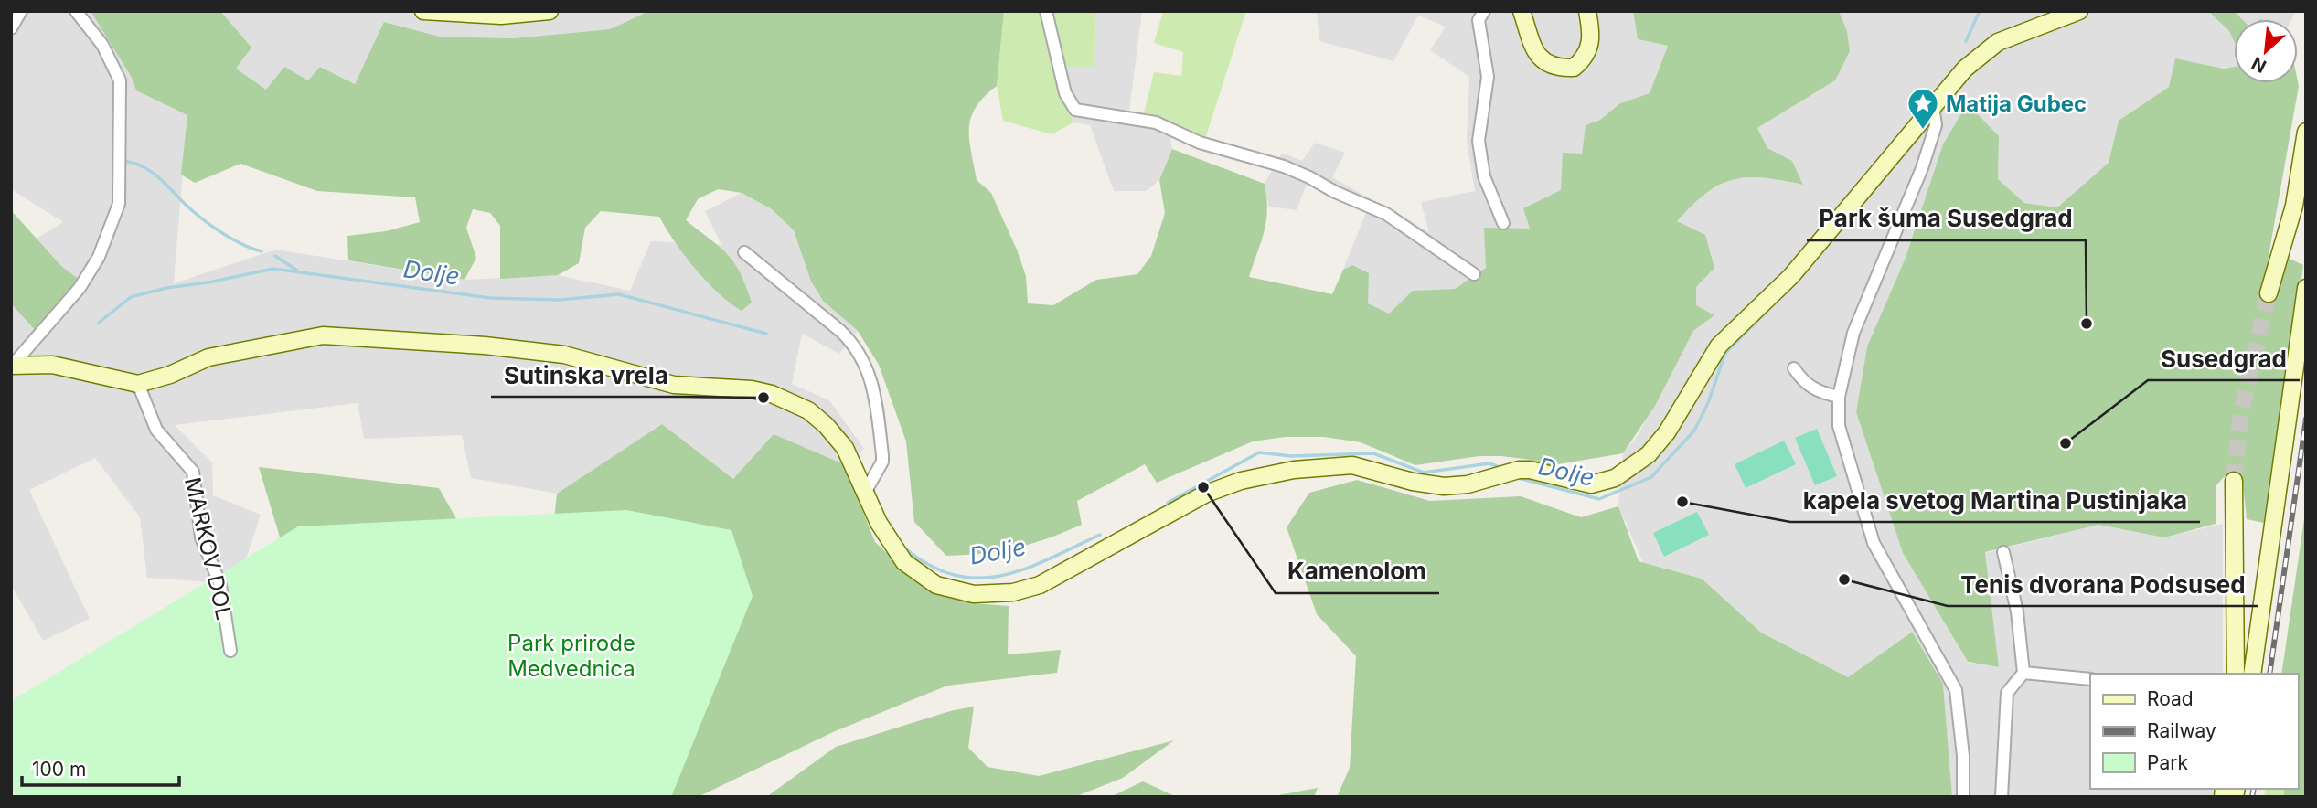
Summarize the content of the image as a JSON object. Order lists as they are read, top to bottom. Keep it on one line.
{"streets":{"street":["MARKOV DOL"]},"water":["Dolje"],"parks":["Park prirode Medvednica"],"places":{"place":["Matija Gubec"],"other":["Park šuma Susedgrad","Sutinska vrela","Susedgrad","Kamenolom","kapela svetog Martina Pustinjaka","Tenis dvorana Podsused"]},"legend":["Road","Railway","Park"],"scale_bar":"100 m","north":"bottom left"}
